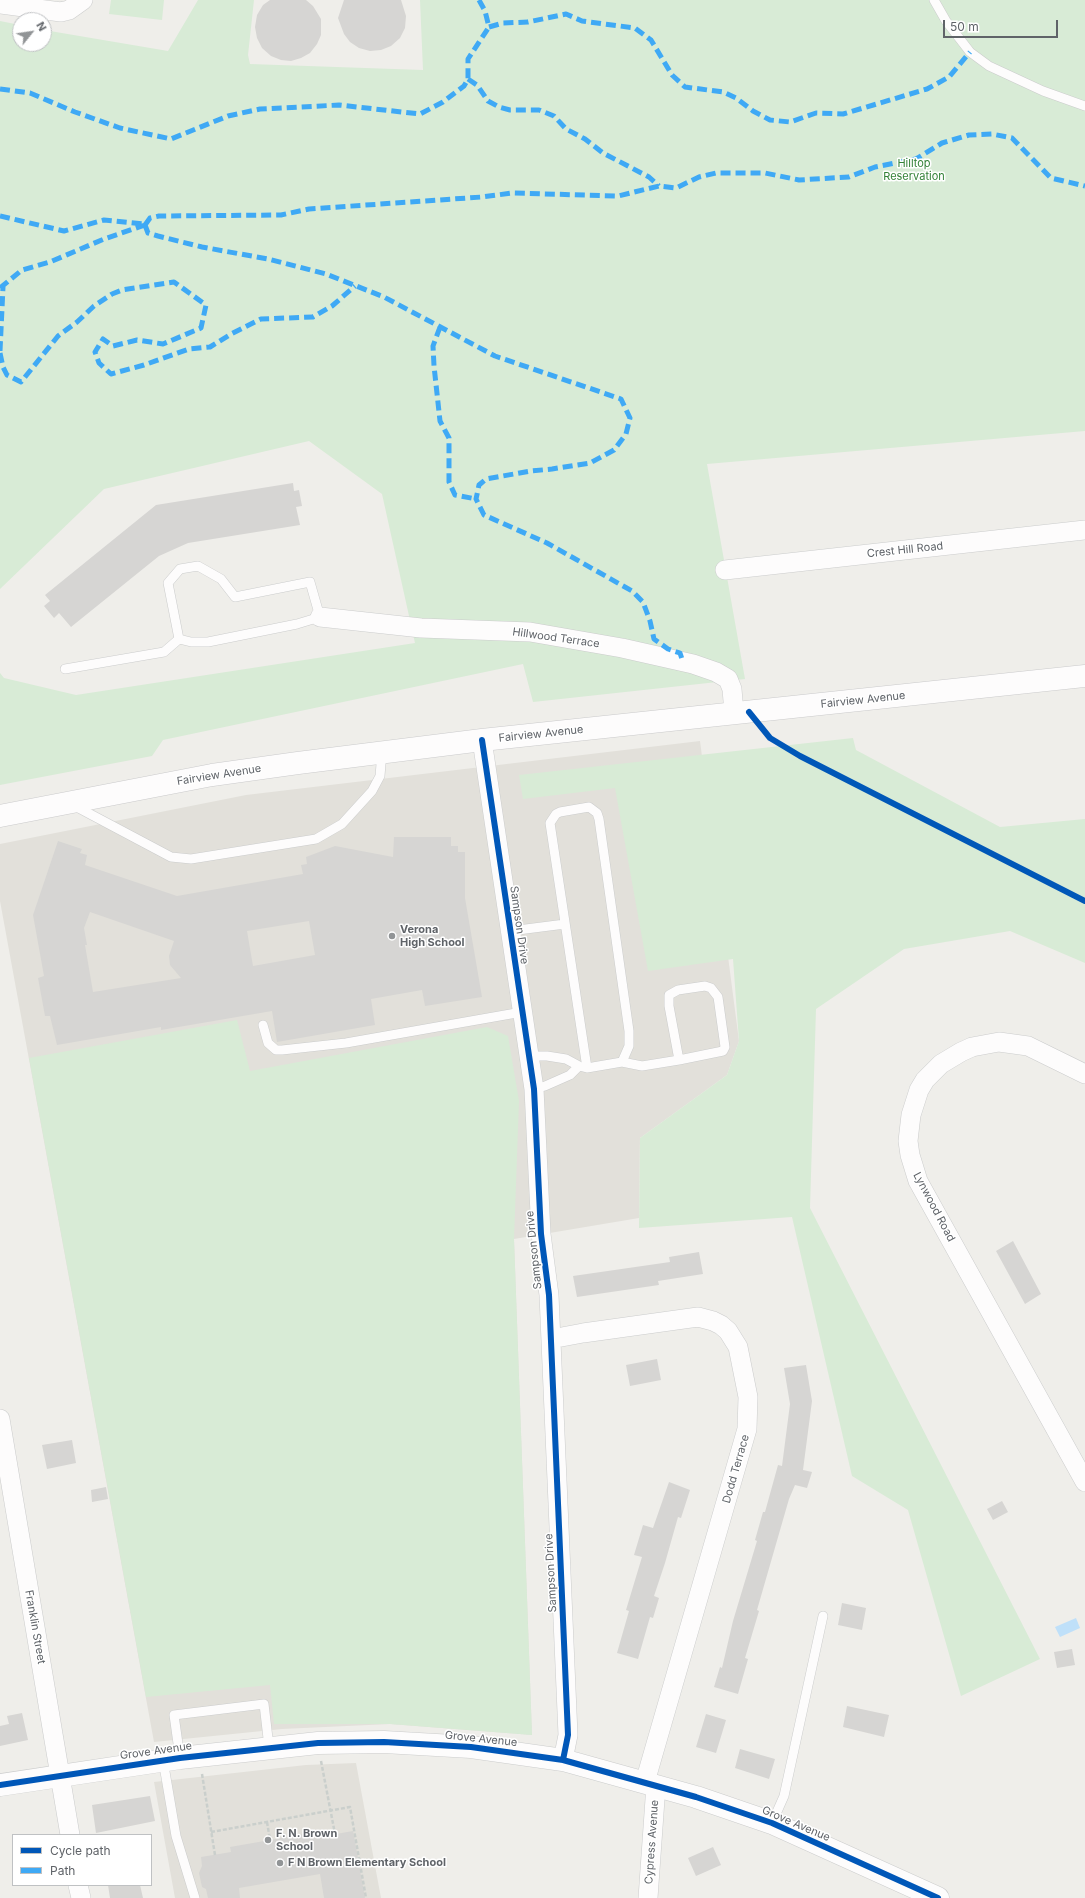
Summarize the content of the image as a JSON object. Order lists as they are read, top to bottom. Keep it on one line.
{"streets":{"main road":["Fairview Avenue","Grove Avenue"],"street":["Crest Hill Road","Hillwood Terrace","Sampson Drive","Lynwood Road","Dodd Terrace","Franklin Street","Cypress Avenue"]},"crossings":[["Hillwood Terrace","Fairview Avenue"],["Fairview Avenue","Sampson Drive"],["Sampson Drive","Dodd Terrace"],["Sampson Drive","Grove Avenue"],["Dodd Terrace","Grove Avenue"],["Dodd Terrace","Cypress Avenue"],["Franklin Street","Grove Avenue"],["Grove Avenue","Cypress Avenue"]],"parks":["Hilltop Reservation"],"places":["Verona High School","F. N. Brown School","F N Brown Elementary School"],"legend":["Cycle path","Path"],"scale_bar":"50 m","north":"top right"}
